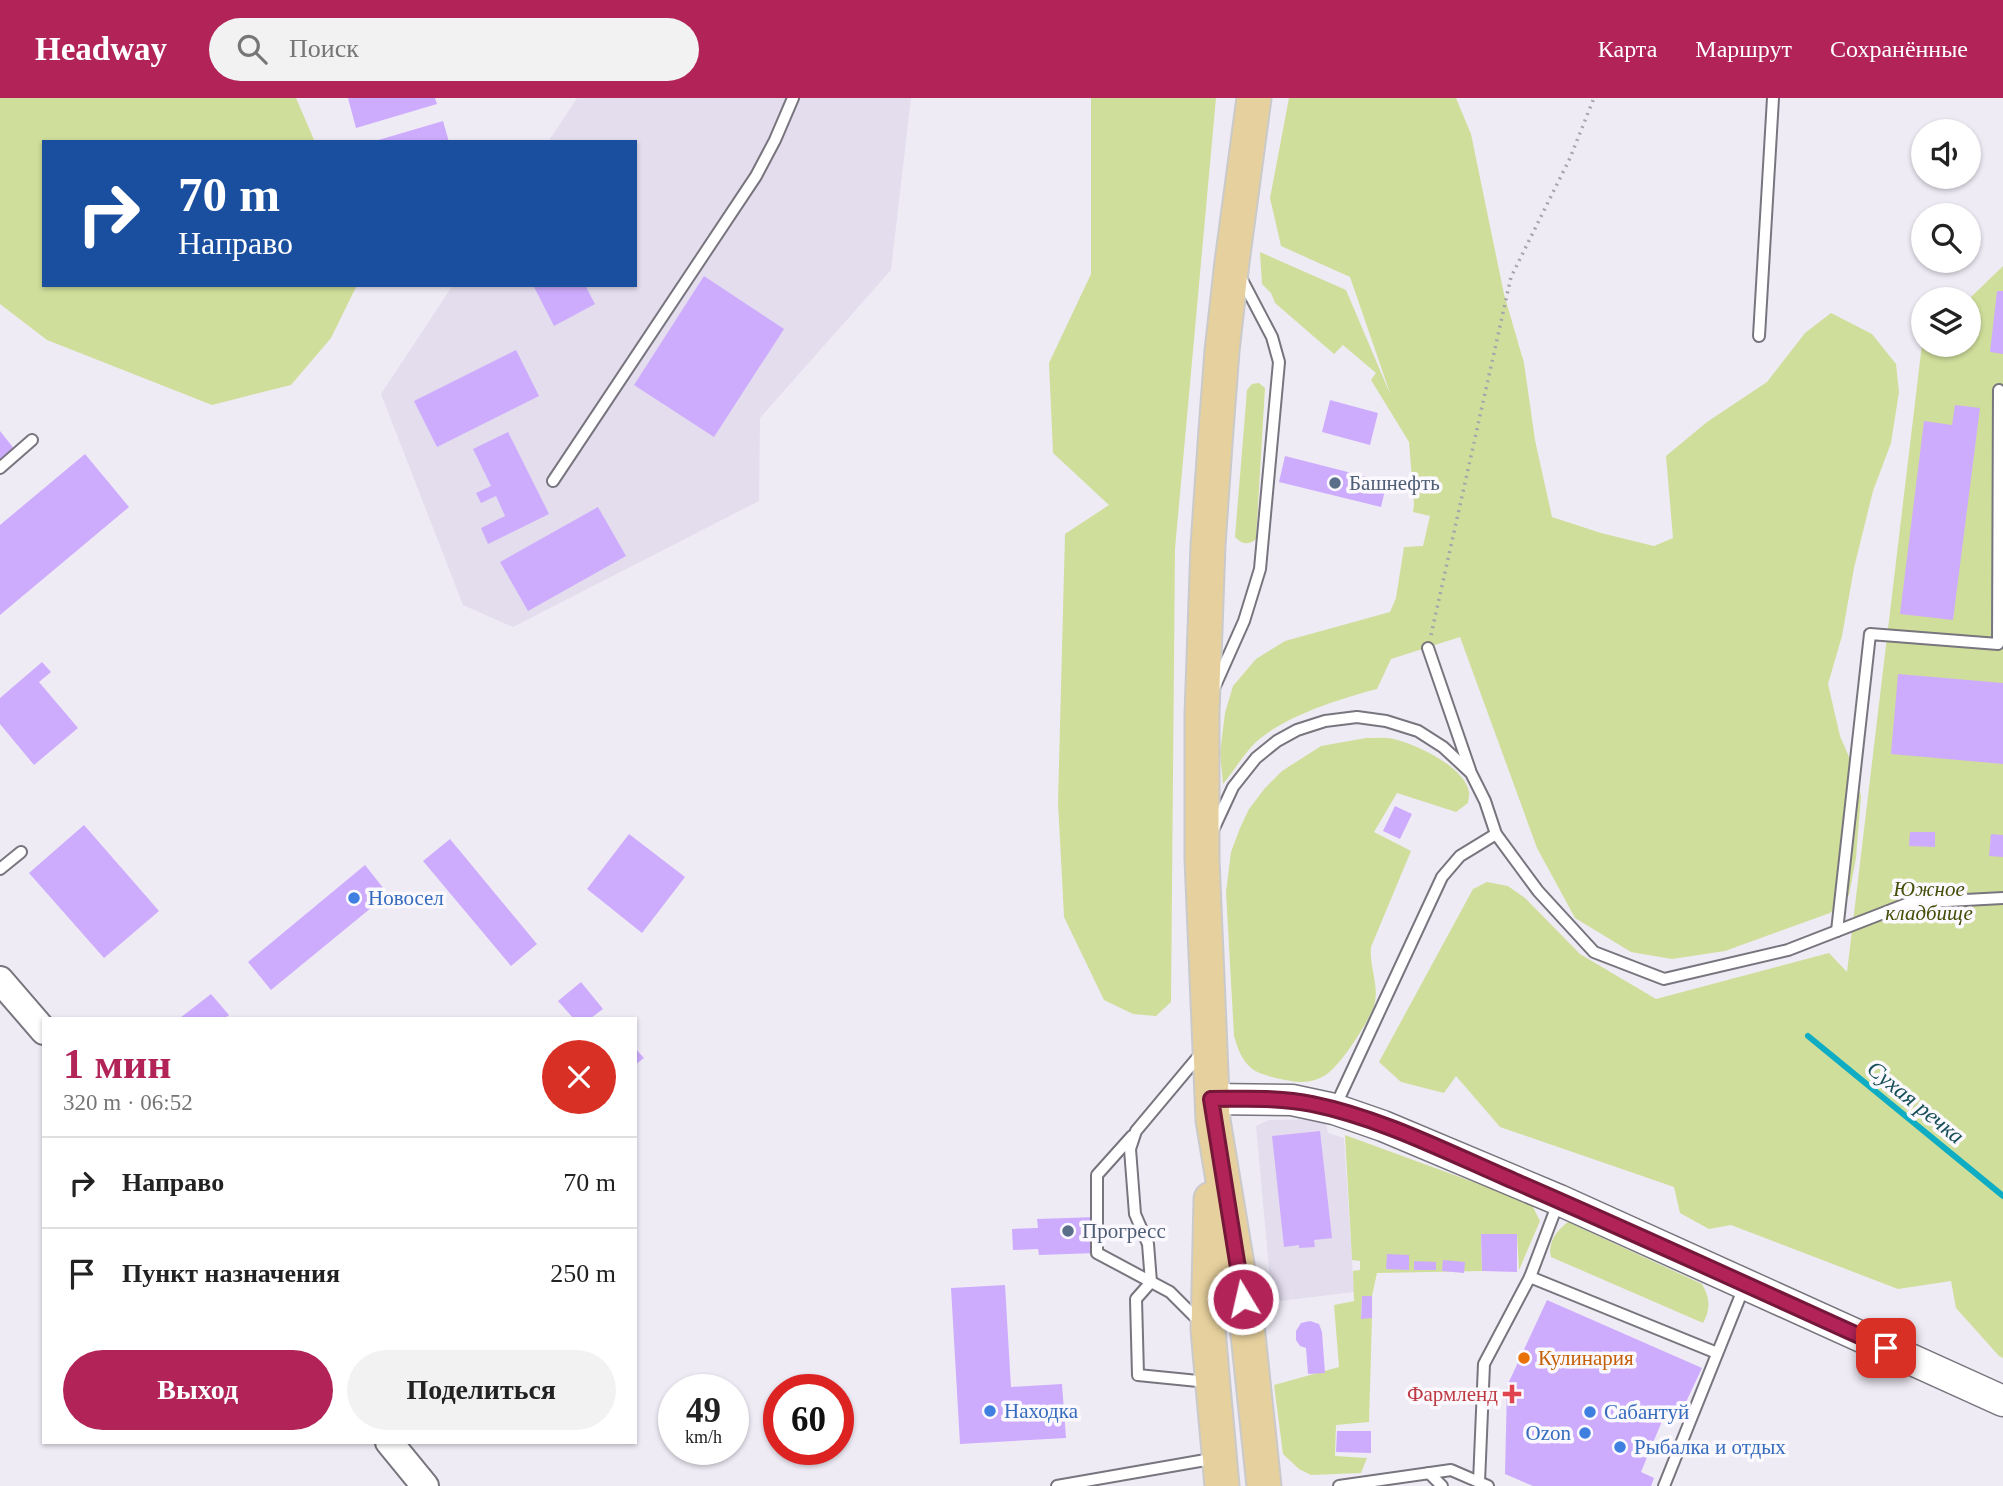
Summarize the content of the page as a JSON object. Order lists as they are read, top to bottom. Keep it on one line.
{"water":["Сухая речка"],"parks":["Южное кладбище"],"places":{"other":["Башнефть","Новосел","Прогресс","Кулинария","Находка","Сабантуй","Ozon","Рыбалка и отдых"],"health":["Фармленд"]},"page":{"header":"Headway","search":"Поиск","nav":["Карта","Маршрут","Сохранённые"],"turn":["70 m","Направо"],"heading":["1 мин","320 m · 06:52"],"list":[{"name":"Направо","value":"70 m"},{"name":"Пункт назначения","value":"250 m"}],"buttons":["Выход","Поделиться"],"speed":"49 km/h","limit":"60"}}
